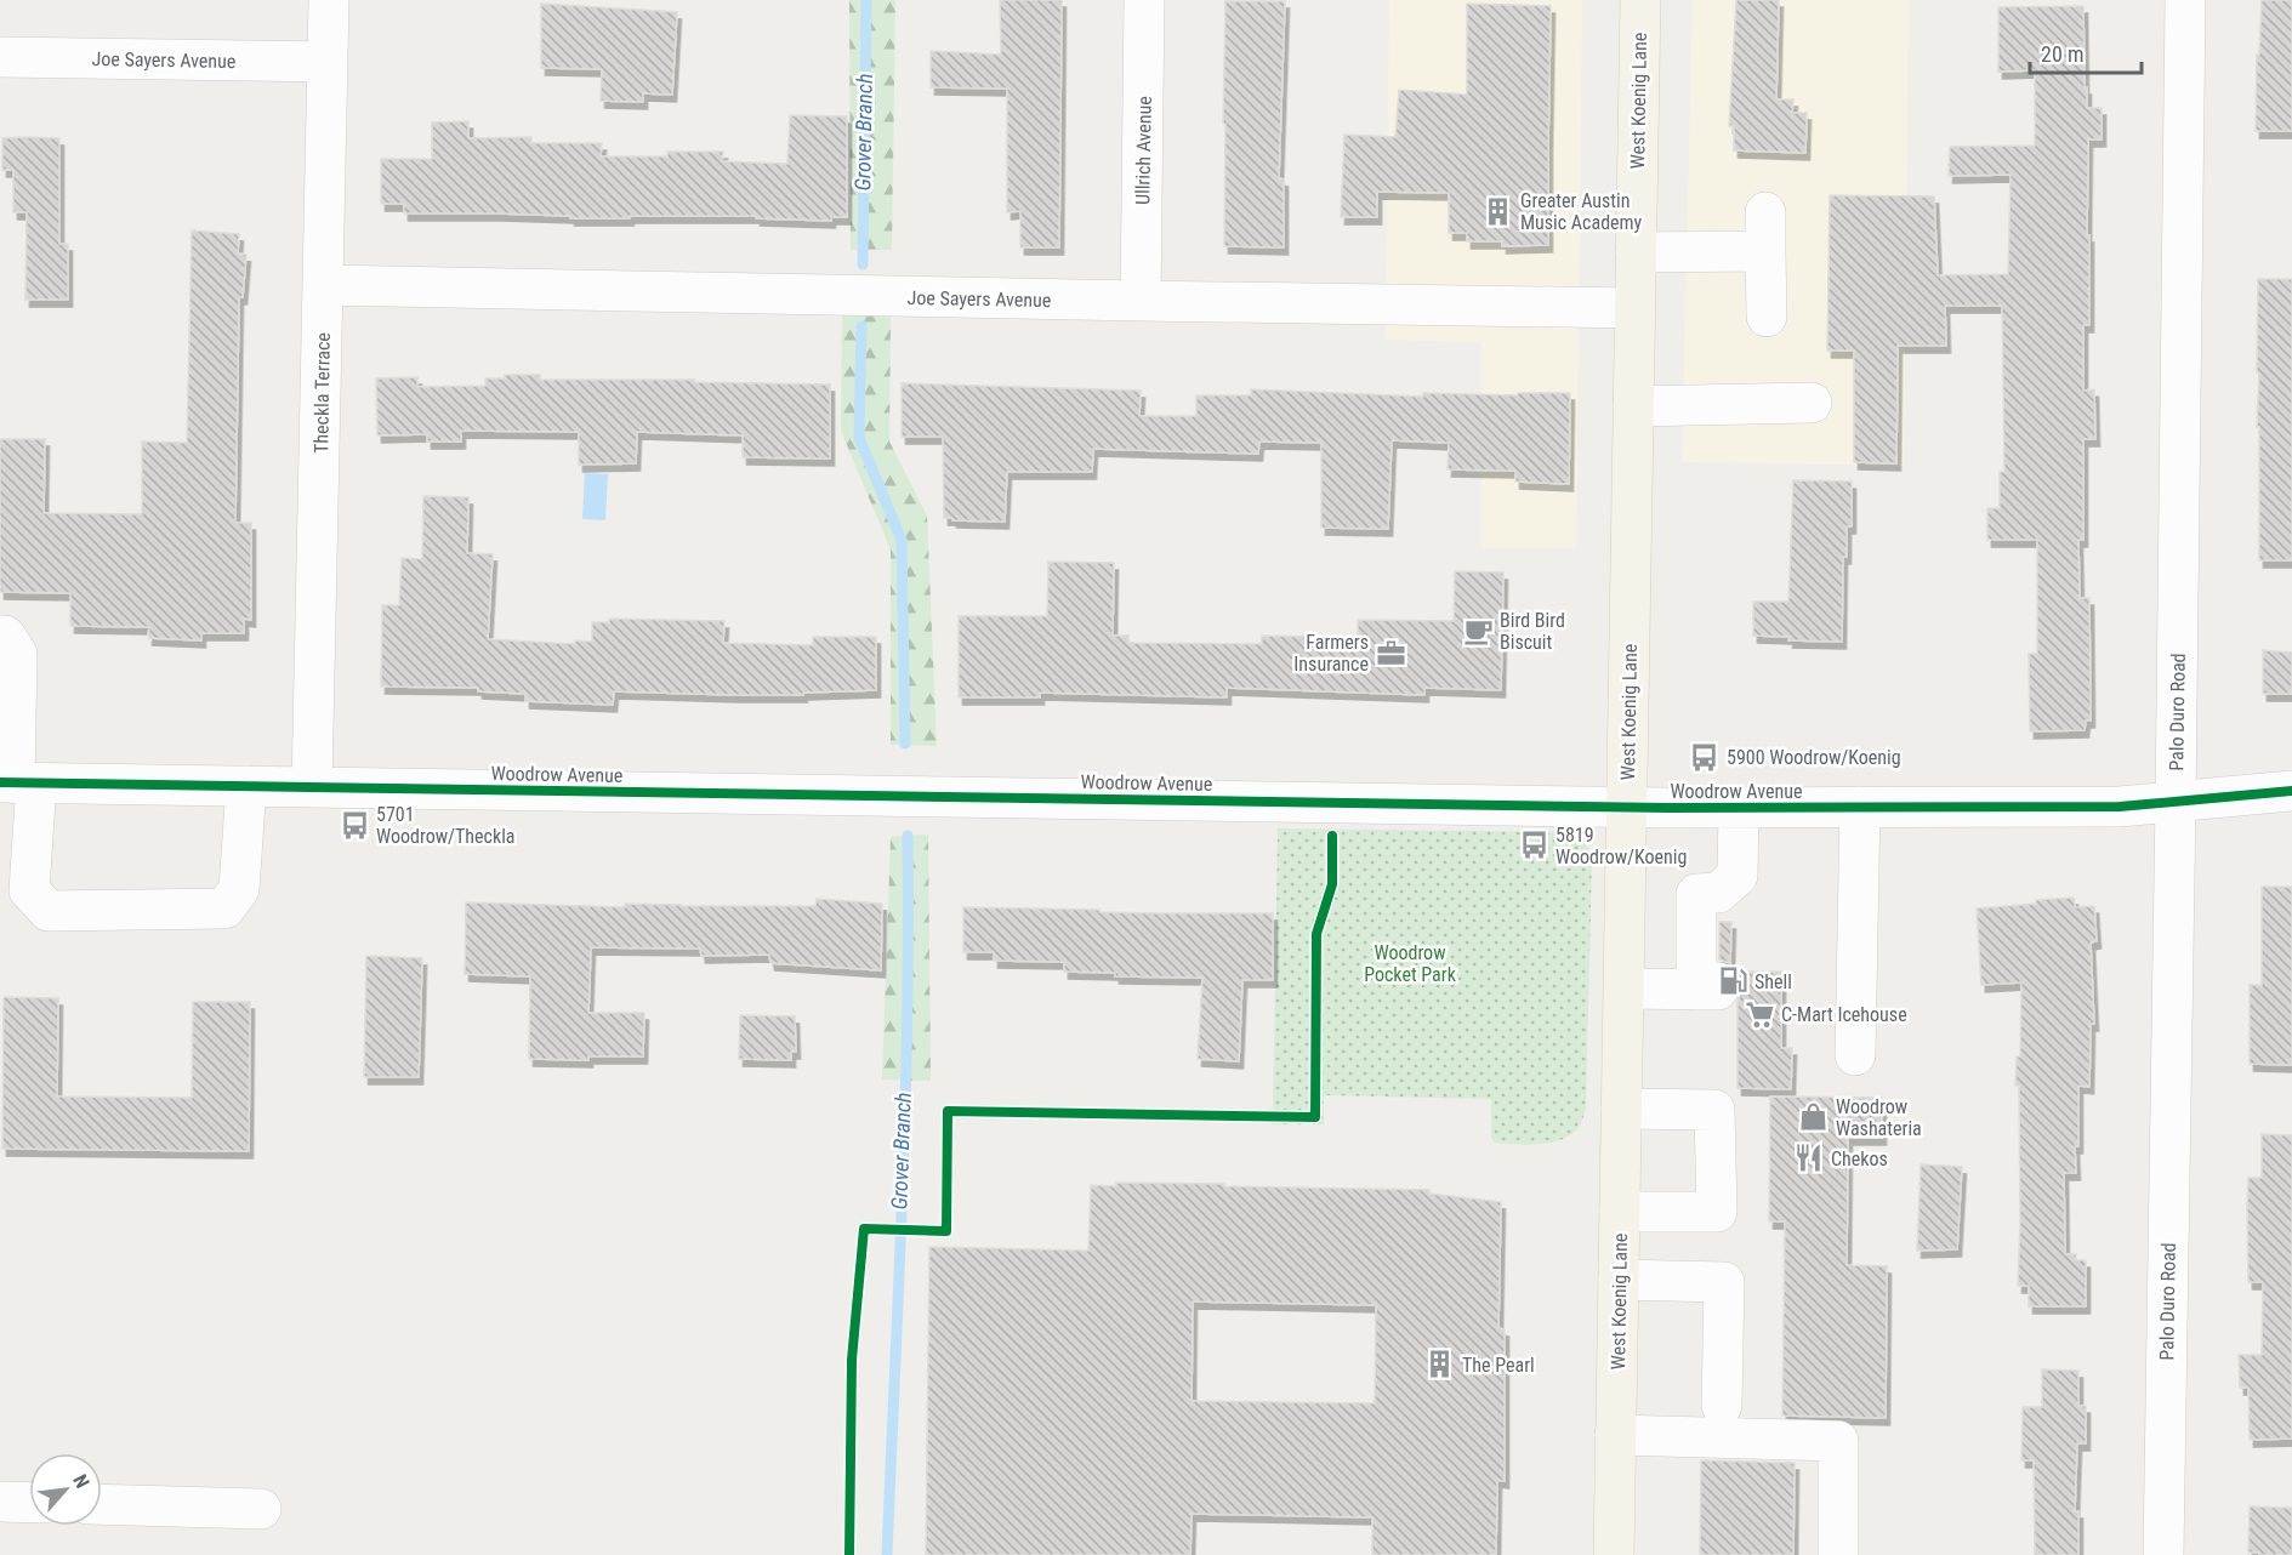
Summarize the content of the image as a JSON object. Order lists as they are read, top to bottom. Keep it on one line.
{"streets":{"main road":["West Koenig Lane"],"street":["Joe Sayers Avenue","Ullrich Avenue","Theckla Terrace","Palo Duro Road","Woodrow Avenue"]},"crossings":[["Joe Sayers Avenue","West Koenig Lane"],["Joe Sayers Avenue","Ullrich Avenue"],["Joe Sayers Avenue","Theckla Terrace"],["West Koenig Lane","Woodrow Avenue"],["Theckla Terrace","Woodrow Avenue"],["Palo Duro Road","Woodrow Avenue"]],"water":["Grover Branch"],"parks":["Woodrow Pocket Park"],"places":{"building":["Greater Austin Music Academy","The Pearl"],"cafe":["Bird Bird Biscuit"],"office":["Farmers Insurance"],"bus stop":["5900 Woodrow/Koenig","5701 Woodrow/Theckla","5819 Woodrow/Koenig"],"fuel station":["Shell"],"supermarket":["C-Mart Icehouse"],"shop":["Woodrow Washateria"],"restaurant":["Chekos"]},"scale_bar":"20 m","north":"top right"}
